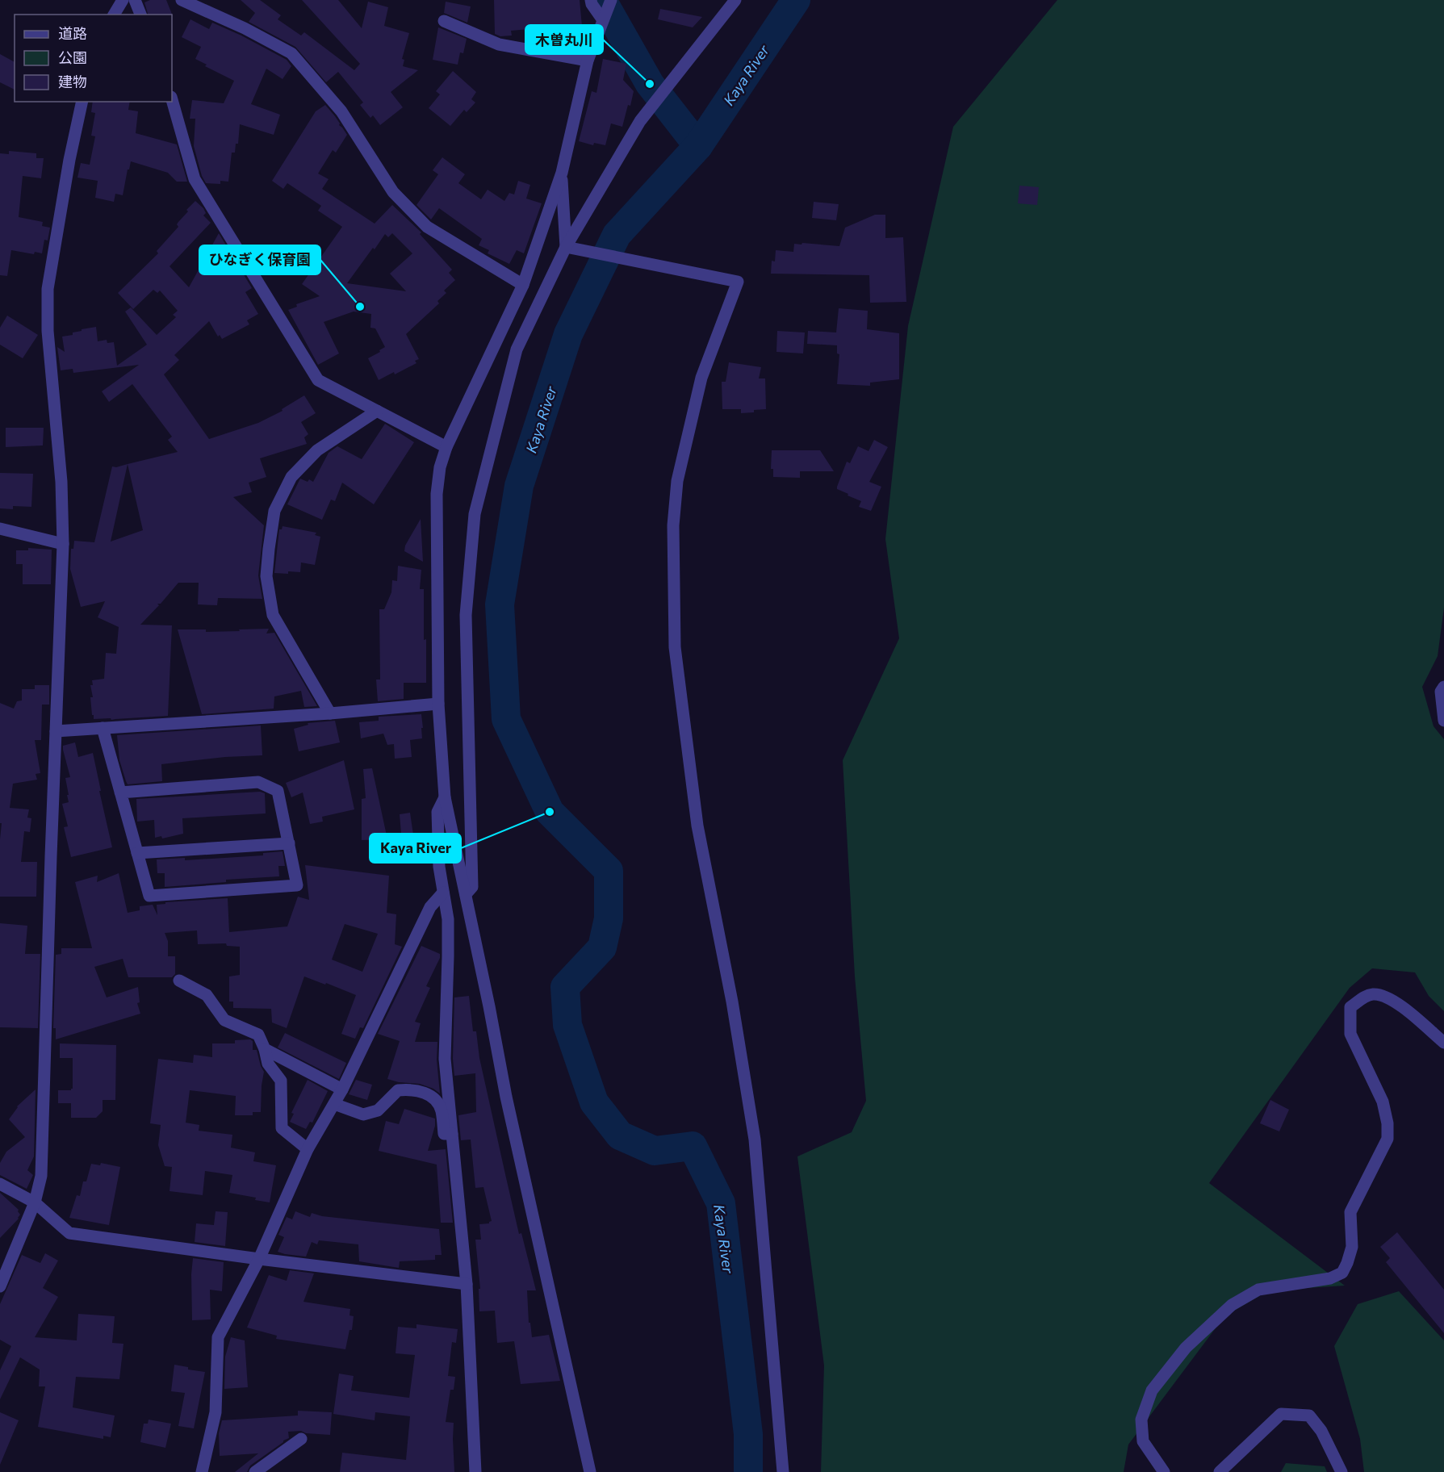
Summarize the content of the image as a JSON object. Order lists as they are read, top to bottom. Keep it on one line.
{"water":["Kaya River"],"places":["木曽丸川","ひなぎく保育園","Kaya River"],"legend":["道路","公園","建物"]}
